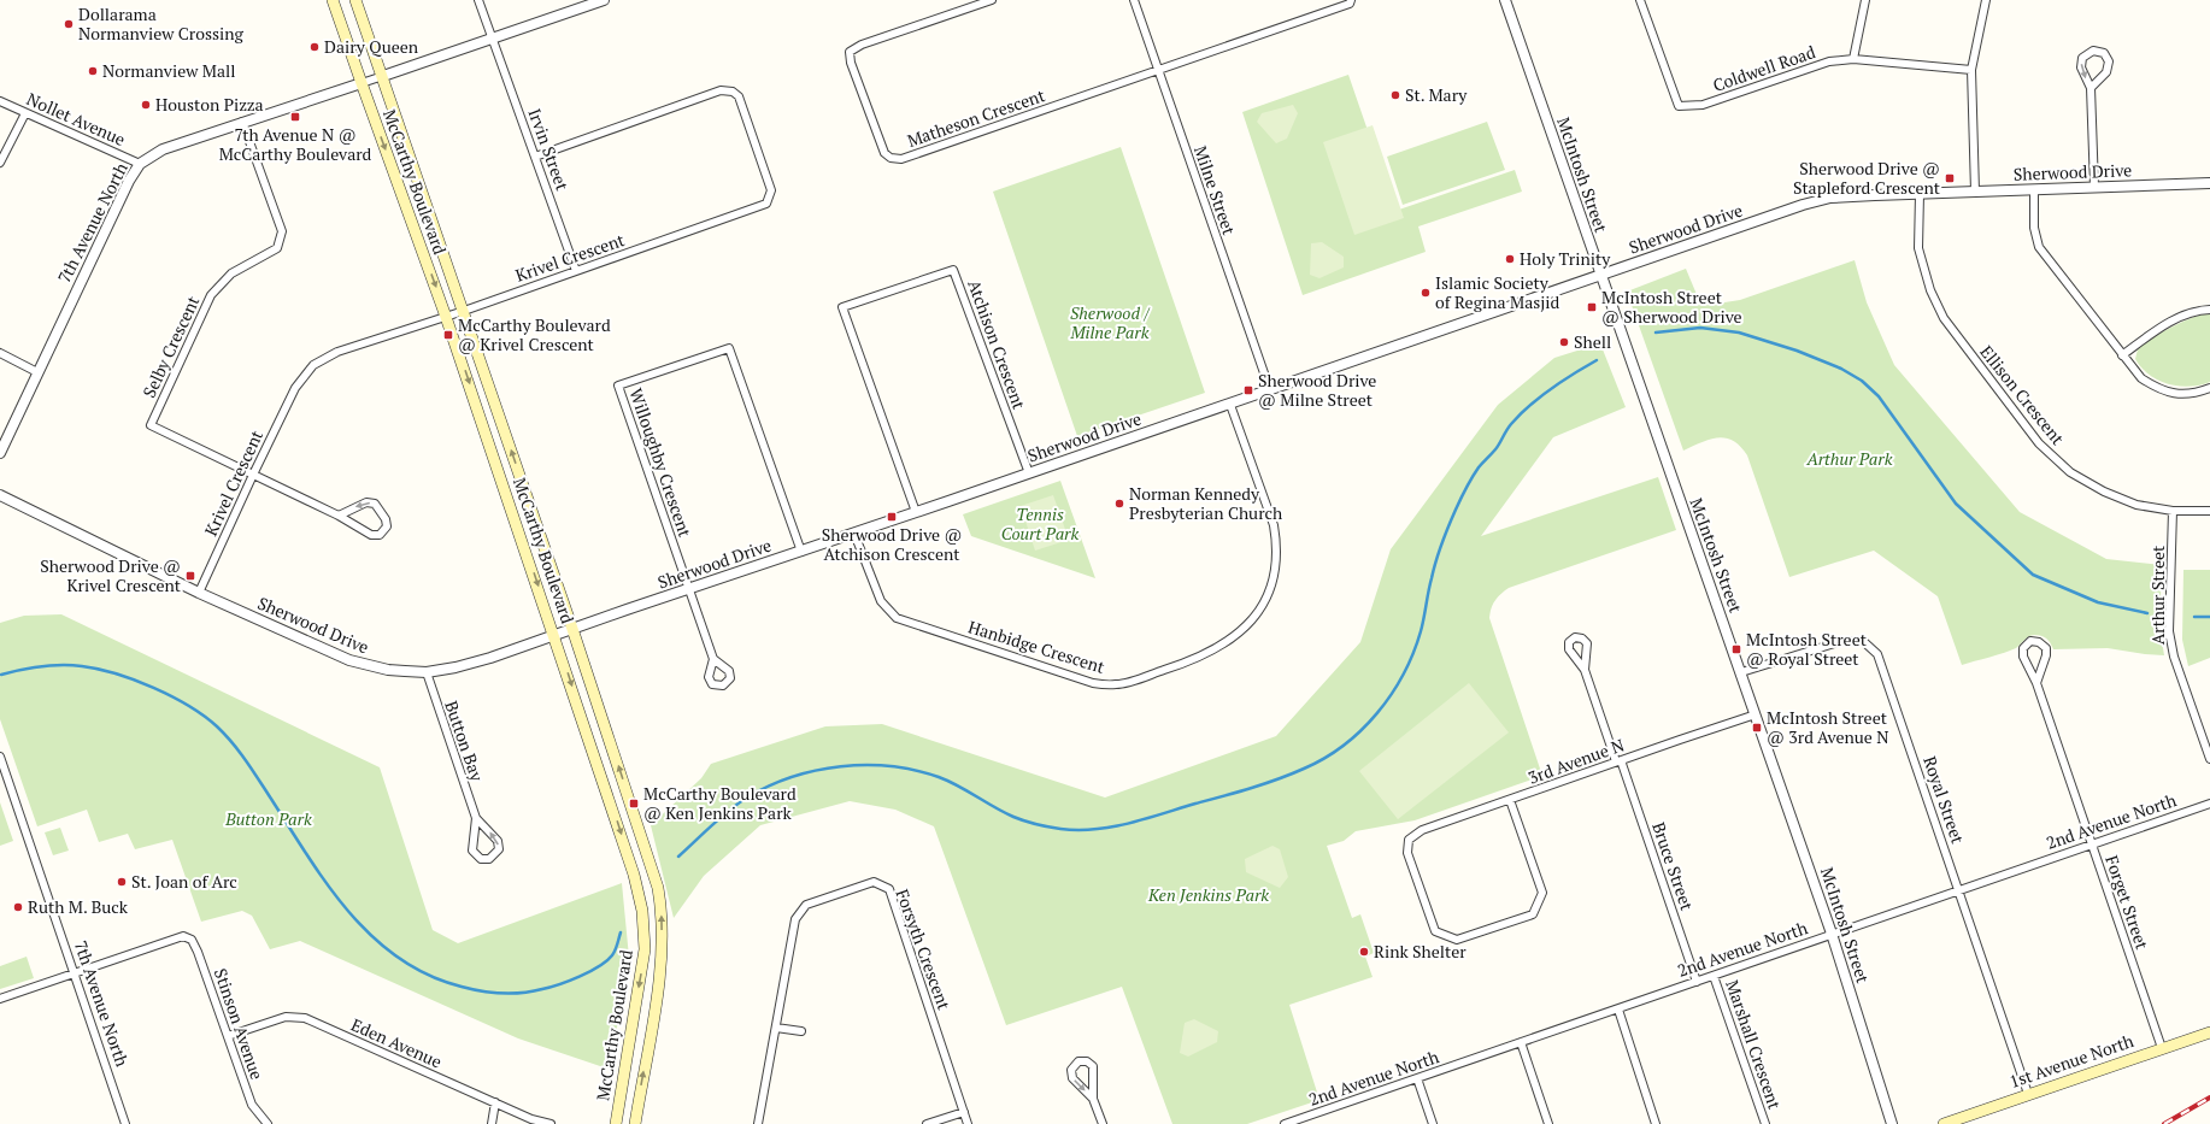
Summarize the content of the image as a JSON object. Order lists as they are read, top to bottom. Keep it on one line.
{"streets":{"main road":["McCarthy Boulevard","1st Avenue North"],"street":["Coldwell Road","Matheson Crescent","Nollet Avenue","Irvin Street","Sherwood Drive","McIntosh Street","Milne Street","7th Avenue North","Krivel Crescent","Atchison Crescent","Selby Crescent","Ellison Crescent","Willoughby Crescent","Arthur Street","Hanbidge Crescent","Button Bay","3rd Avenue N","Royal Street","2nd Avenue North","Bruce Street","Forget Street","Forsyth Crescent","Stinson Avenue","Eden Avenue","Marshall Crescent"]},"crossings":[["Matheson Crescent","Milne Street"],["Nollet Avenue","7th Avenue North"],["Irvin Street","7th Avenue North"],["Irvin Street","Krivel Crescent"],["Sherwood Drive","McIntosh Street"],["Sherwood Drive","McCarthy Boulevard"],["Sherwood Drive","Milne Street"],["Sherwood Drive","Krivel Crescent"],["Sherwood Drive","Atchison Crescent"],["Sherwood Drive","Ellison Crescent"],["Sherwood Drive","Willoughby Crescent"],["Sherwood Drive","Hanbidge Crescent"],["Sherwood Drive","Button Bay"],["McIntosh Street","3rd Avenue N"],["McIntosh Street","Royal Street"],["McIntosh Street","2nd Avenue North"],["McCarthy Boulevard","7th Avenue North"],["McCarthy Boulevard","Krivel Crescent"],["7th Avenue North","Selby Crescent"],["7th Avenue North","Stinson Avenue"],["Krivel Crescent","Selby Crescent"],["Ellison Crescent","Arthur Street"],["3rd Avenue N","Bruce Street"],["Royal Street","2nd Avenue North"],["Royal Street","1st Avenue North"],["2nd Avenue North","Bruce Street"],["2nd Avenue North","Forget Street"],["2nd Avenue North","Marshall Crescent"],["Forget Street","1st Avenue North"],["Stinson Avenue","Eden Avenue"]],"parks":["Sherwood / Milne Park","Arthur Park","Tennis Court Park","Button Park","Ken Jenkins Park"],"places":{"other":["Dollarama Normanview Crossing","Dairy Queen","Normanview Mall","St. Mary","Houston Pizza","Holy Trinity","Islamic Society of Regina Masjid","Shell","Norman Kennedy Presbyterian Church","St. Joan of Arc","Ruth M. Buck","Rink Shelter"],"transit":["7th Avenue N @ McCarthy Boulevard","Sherwood Drive @ Stapleford Crescent","McIntosh Street @ Sherwood Drive","McCarthy Boulevard @ Krivel Crescent","Sherwood Drive @ Milne Street","Sherwood Drive @ Atchison Crescent","Sherwood Drive @ Krivel Crescent","McIntosh Street @ Royal Street","McIntosh Street @ 3rd Avenue N","McCarthy Boulevard @ Ken Jenkins Park"]}}
